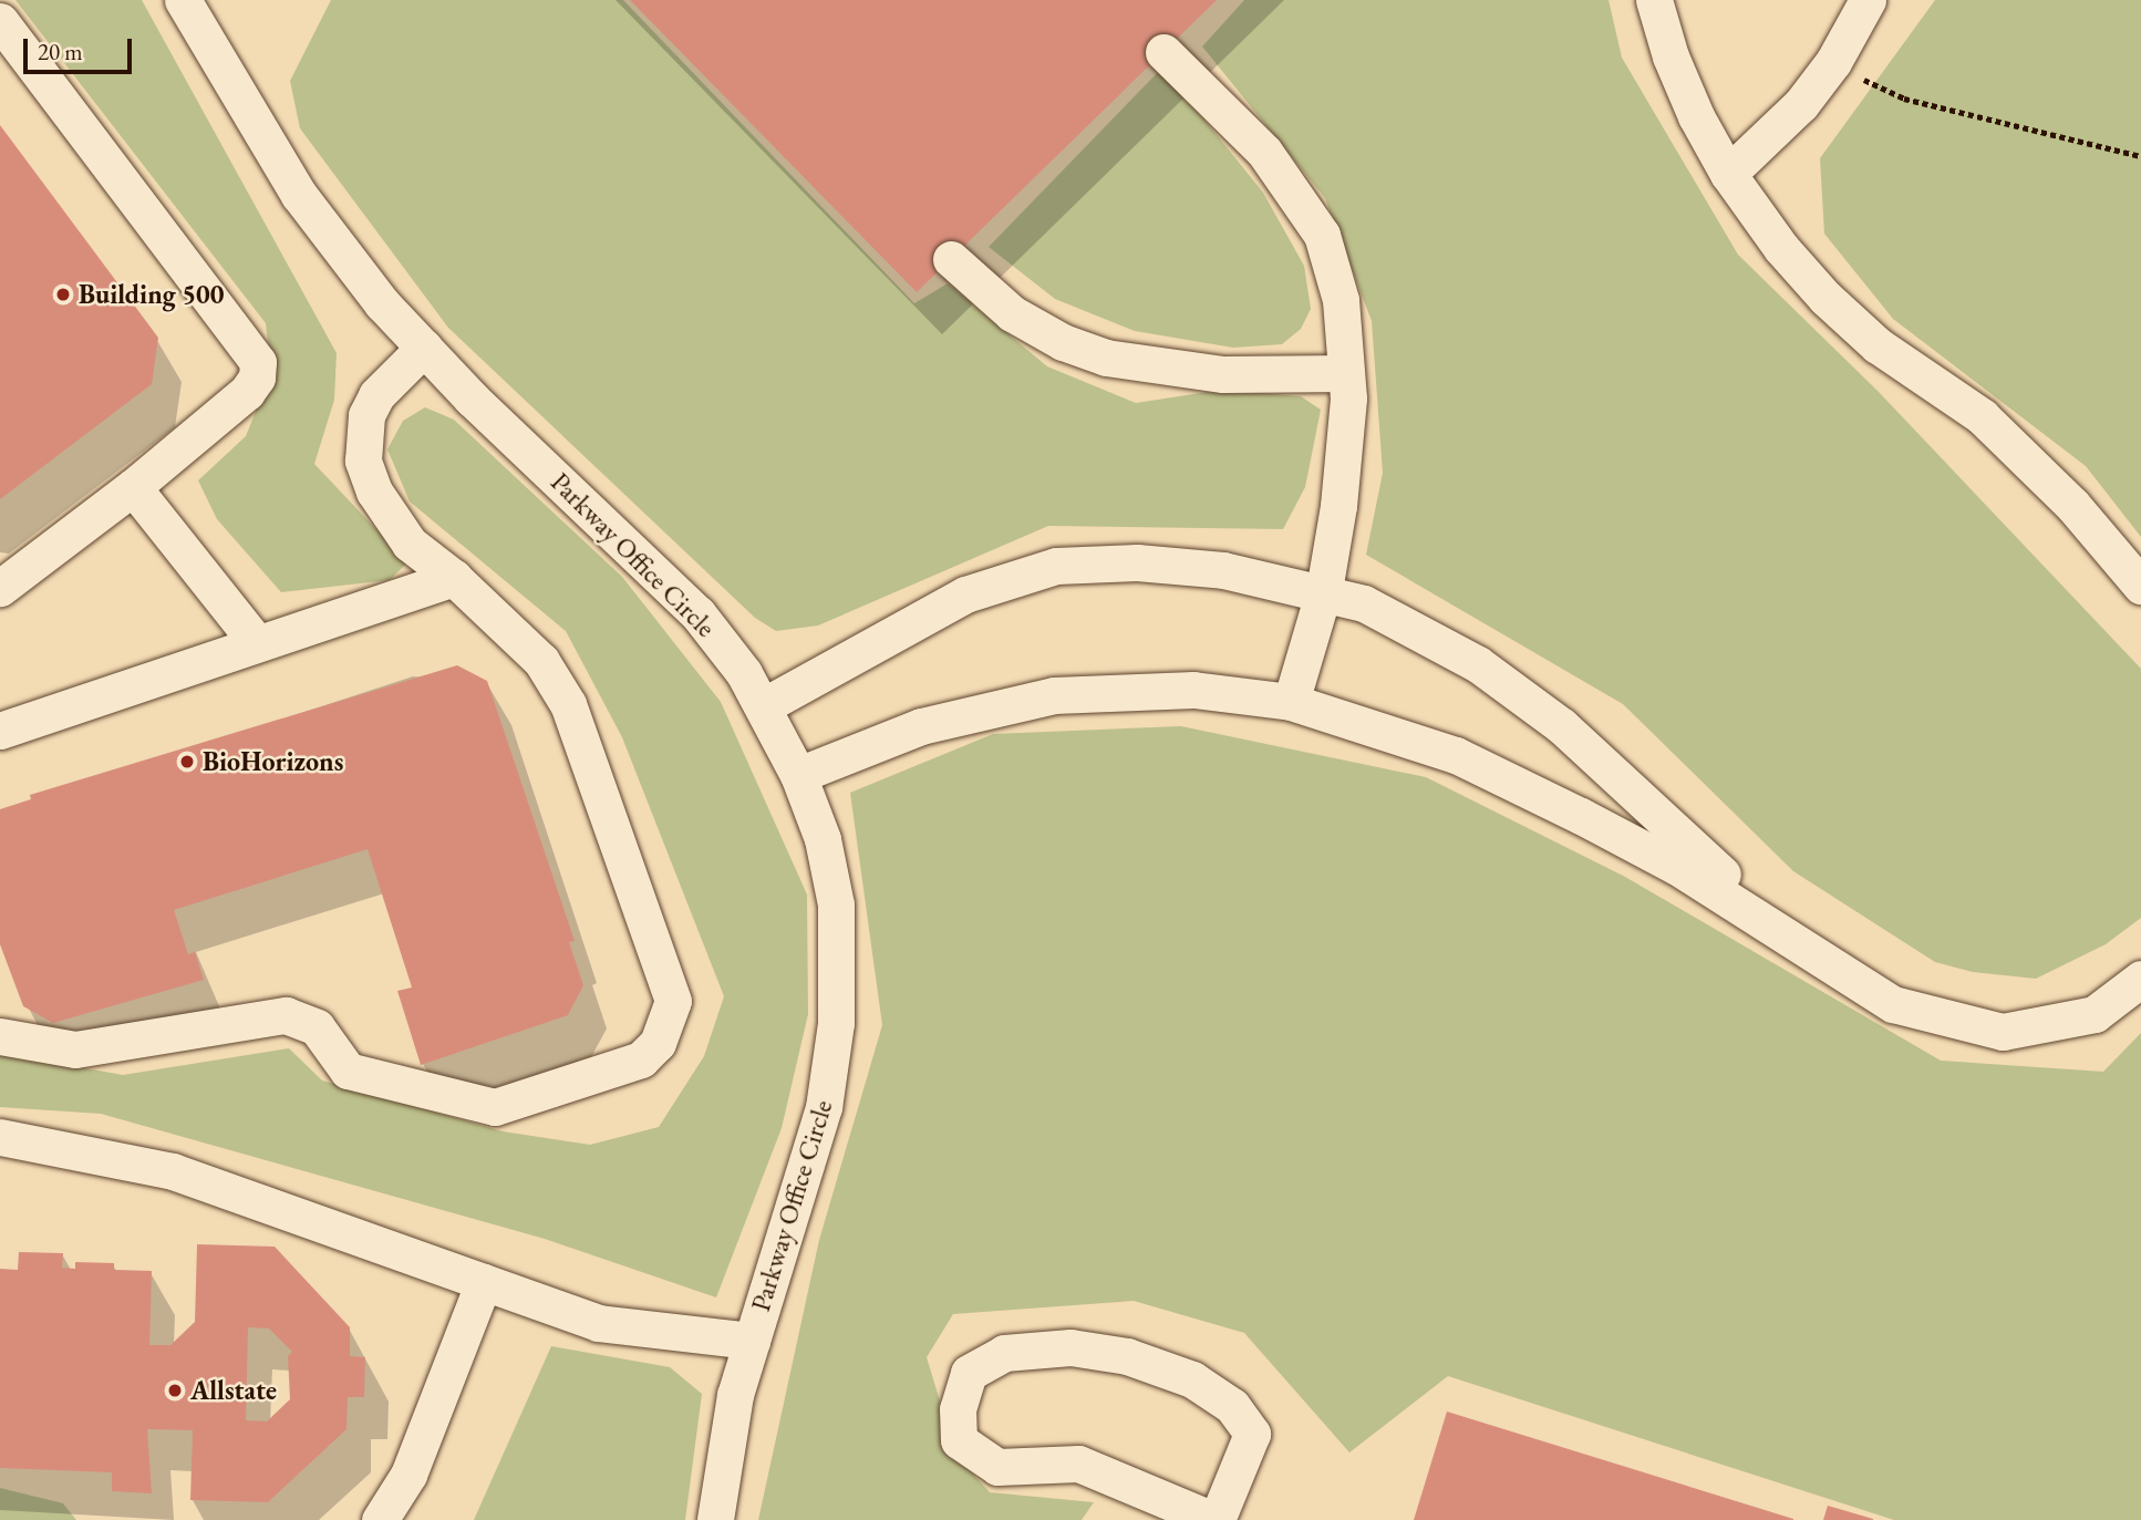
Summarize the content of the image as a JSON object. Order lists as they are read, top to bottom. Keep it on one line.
{"streets":{"street":["Parkway Office Circle"]},"places":["Building 500","BioHorizons","Allstate"],"scale_bar":"20 m"}
